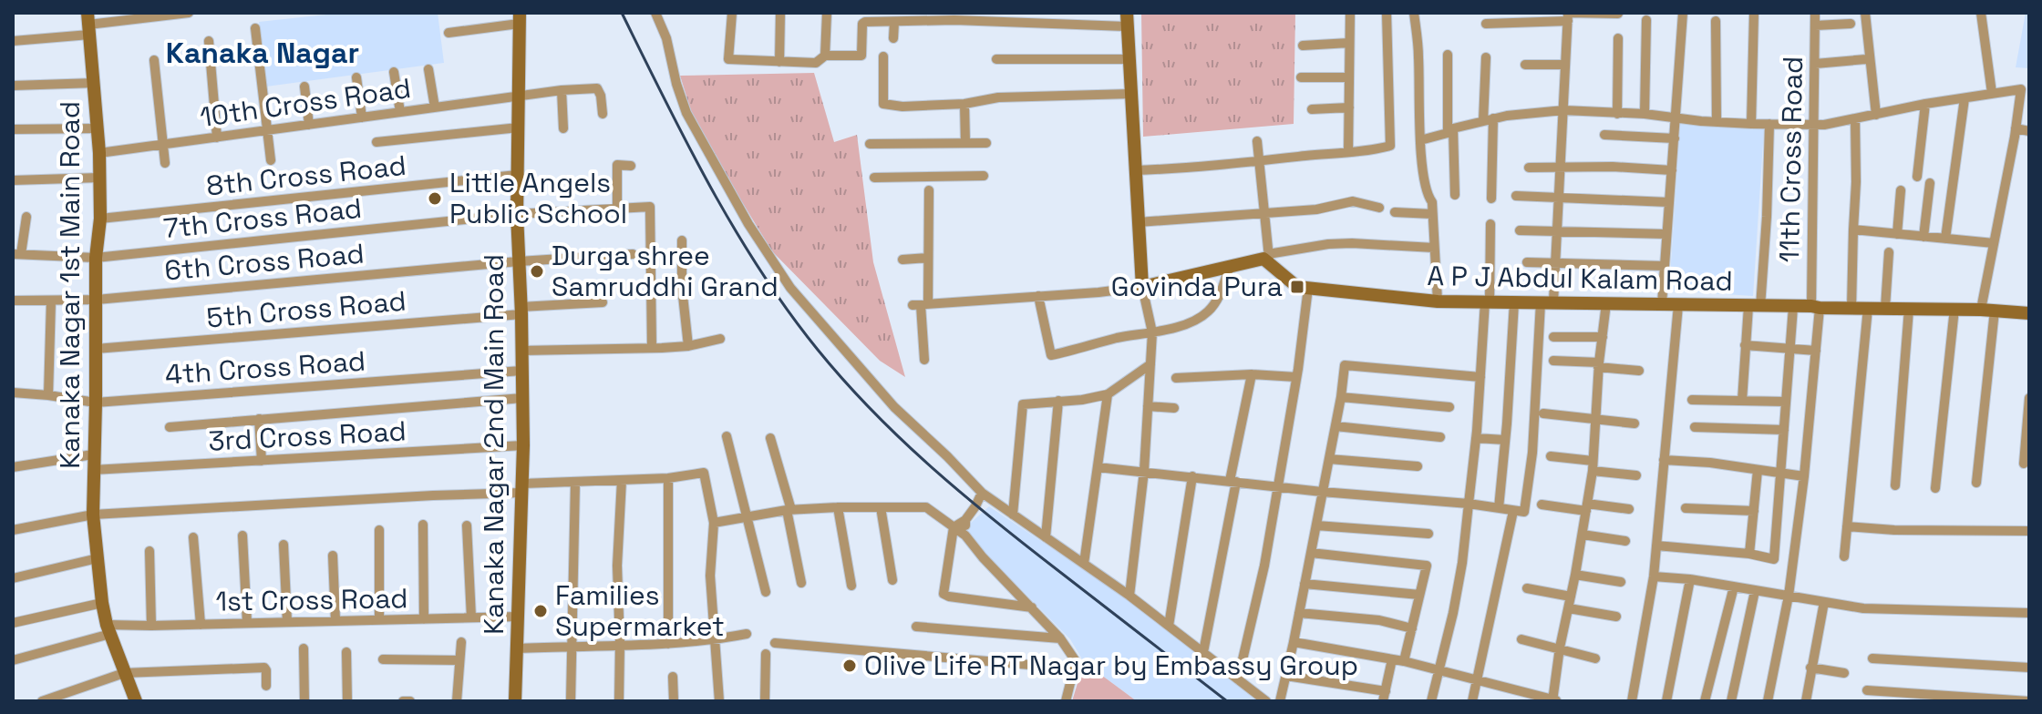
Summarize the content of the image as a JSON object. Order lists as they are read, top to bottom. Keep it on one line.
{"streets":{"street":["10th Cross Road","11th Cross Road","8th Cross Road","7th Cross Road","6th Cross Road","A P J Abdul Kalam Road","Kanaka Nagar 1st Main Road","5th Cross Road","4th Cross Road","3rd Cross Road","Kanaka Nagar 2nd Main Road","1st Cross Road"]},"crossings":[["10th Cross Road","Kanaka Nagar 1st Main Road"],["10th Cross Road","Kanaka Nagar 2nd Main Road"],["11th Cross Road","A P J Abdul Kalam Road"],["8th Cross Road","Kanaka Nagar 1st Main Road"],["8th Cross Road","Kanaka Nagar 2nd Main Road"],["7th Cross Road","Kanaka Nagar 1st Main Road"],["7th Cross Road","Kanaka Nagar 2nd Main Road"],["6th Cross Road","Kanaka Nagar 1st Main Road"],["6th Cross Road","Kanaka Nagar 2nd Main Road"],["Kanaka Nagar 1st Main Road","5th Cross Road"],["Kanaka Nagar 1st Main Road","4th Cross Road"],["Kanaka Nagar 1st Main Road","3rd Cross Road"],["Kanaka Nagar 1st Main Road","1st Cross Road"],["5th Cross Road","Kanaka Nagar 2nd Main Road"],["4th Cross Road","Kanaka Nagar 2nd Main Road"],["3rd Cross Road","Kanaka Nagar 2nd Main Road"],["Kanaka Nagar 2nd Main Road","1st Cross Road"]],"districts":["Kanaka Nagar"],"places":{"other":["Little Angels Public School","Durga shree Samruddhi Grand","Families Supermarket","Olive Life RT Nagar by Embassy Group"],"transit":["Govinda Pura"]}}
